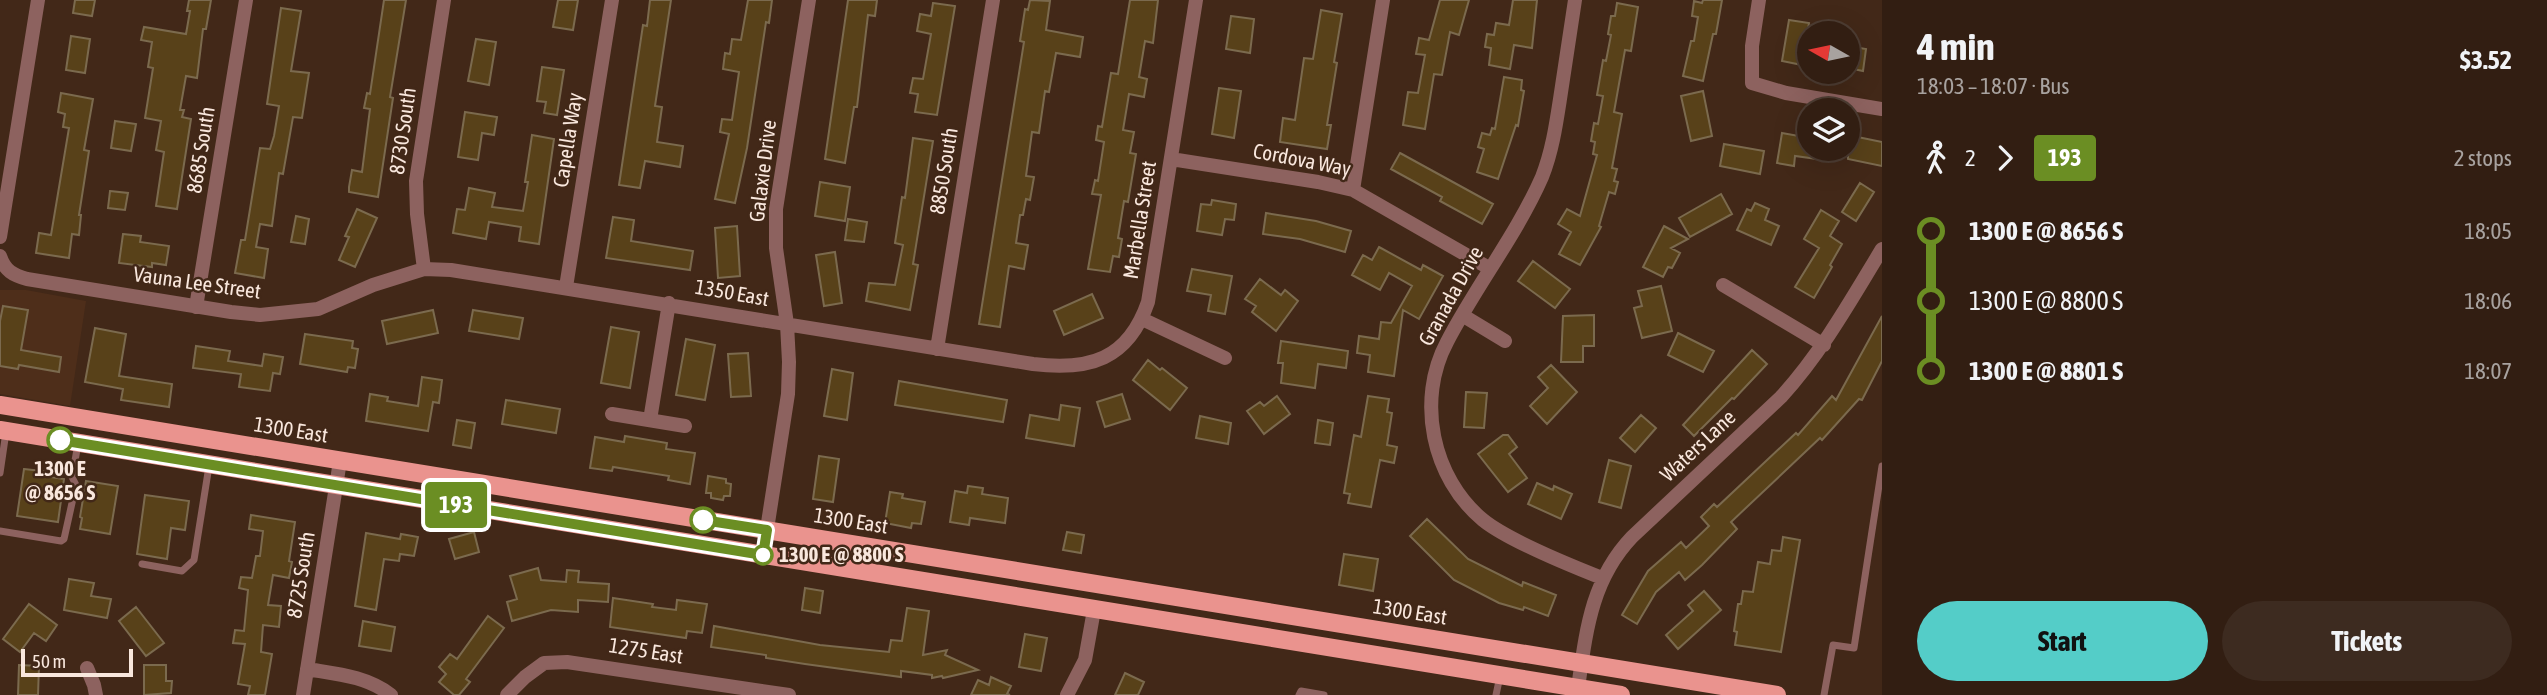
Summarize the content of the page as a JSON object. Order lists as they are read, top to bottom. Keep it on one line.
{"streets":{"main road":["1300 East"],"street":["8730 South","Capella Way","8685 South","Cordova Way","Galaxie Drive","8850 South","Marbella Street","Vauna Lee Street","1350 East","Granada Drive","Waters Lane","8725 South","1275 East"]},"crossings":[["8730 South","Vauna Lee Street"],["8730 South","1350 East"],["Capella Way","1350 East"],["8685 South","Vauna Lee Street"],["Cordova Way","Marbella Street"],["Cordova Way","Granada Drive"],["Galaxie Drive","1350 East"],["Galaxie Drive","1300 East"],["8850 South","1350 East"],["Marbella Street","1350 East"],["Vauna Lee Street","1350 East"],["Granada Drive","Waters Lane"],["1300 East","Waters Lane"],["1300 East","8725 South"]],"places":["1300 E @ 8656 S","1300 E @ 8800 S"],"lines":["bus line 193"],"scale_bar":"50 m","north":"left","page":{"on_map":"193","heading":["4 min","18:03 – 18:07 · Bus","$3.52"],"legs":["2","193","2 stops"],"list":[{"name":"1300 E @ 8656 S","value":"18:05"},{"name":"1300 E @ 8800 S","value":"18:06"},{"name":"1300 E @ 8801 S","value":"18:07"}],"buttons":["Start","Tickets"],"scale":"50 m"}}
